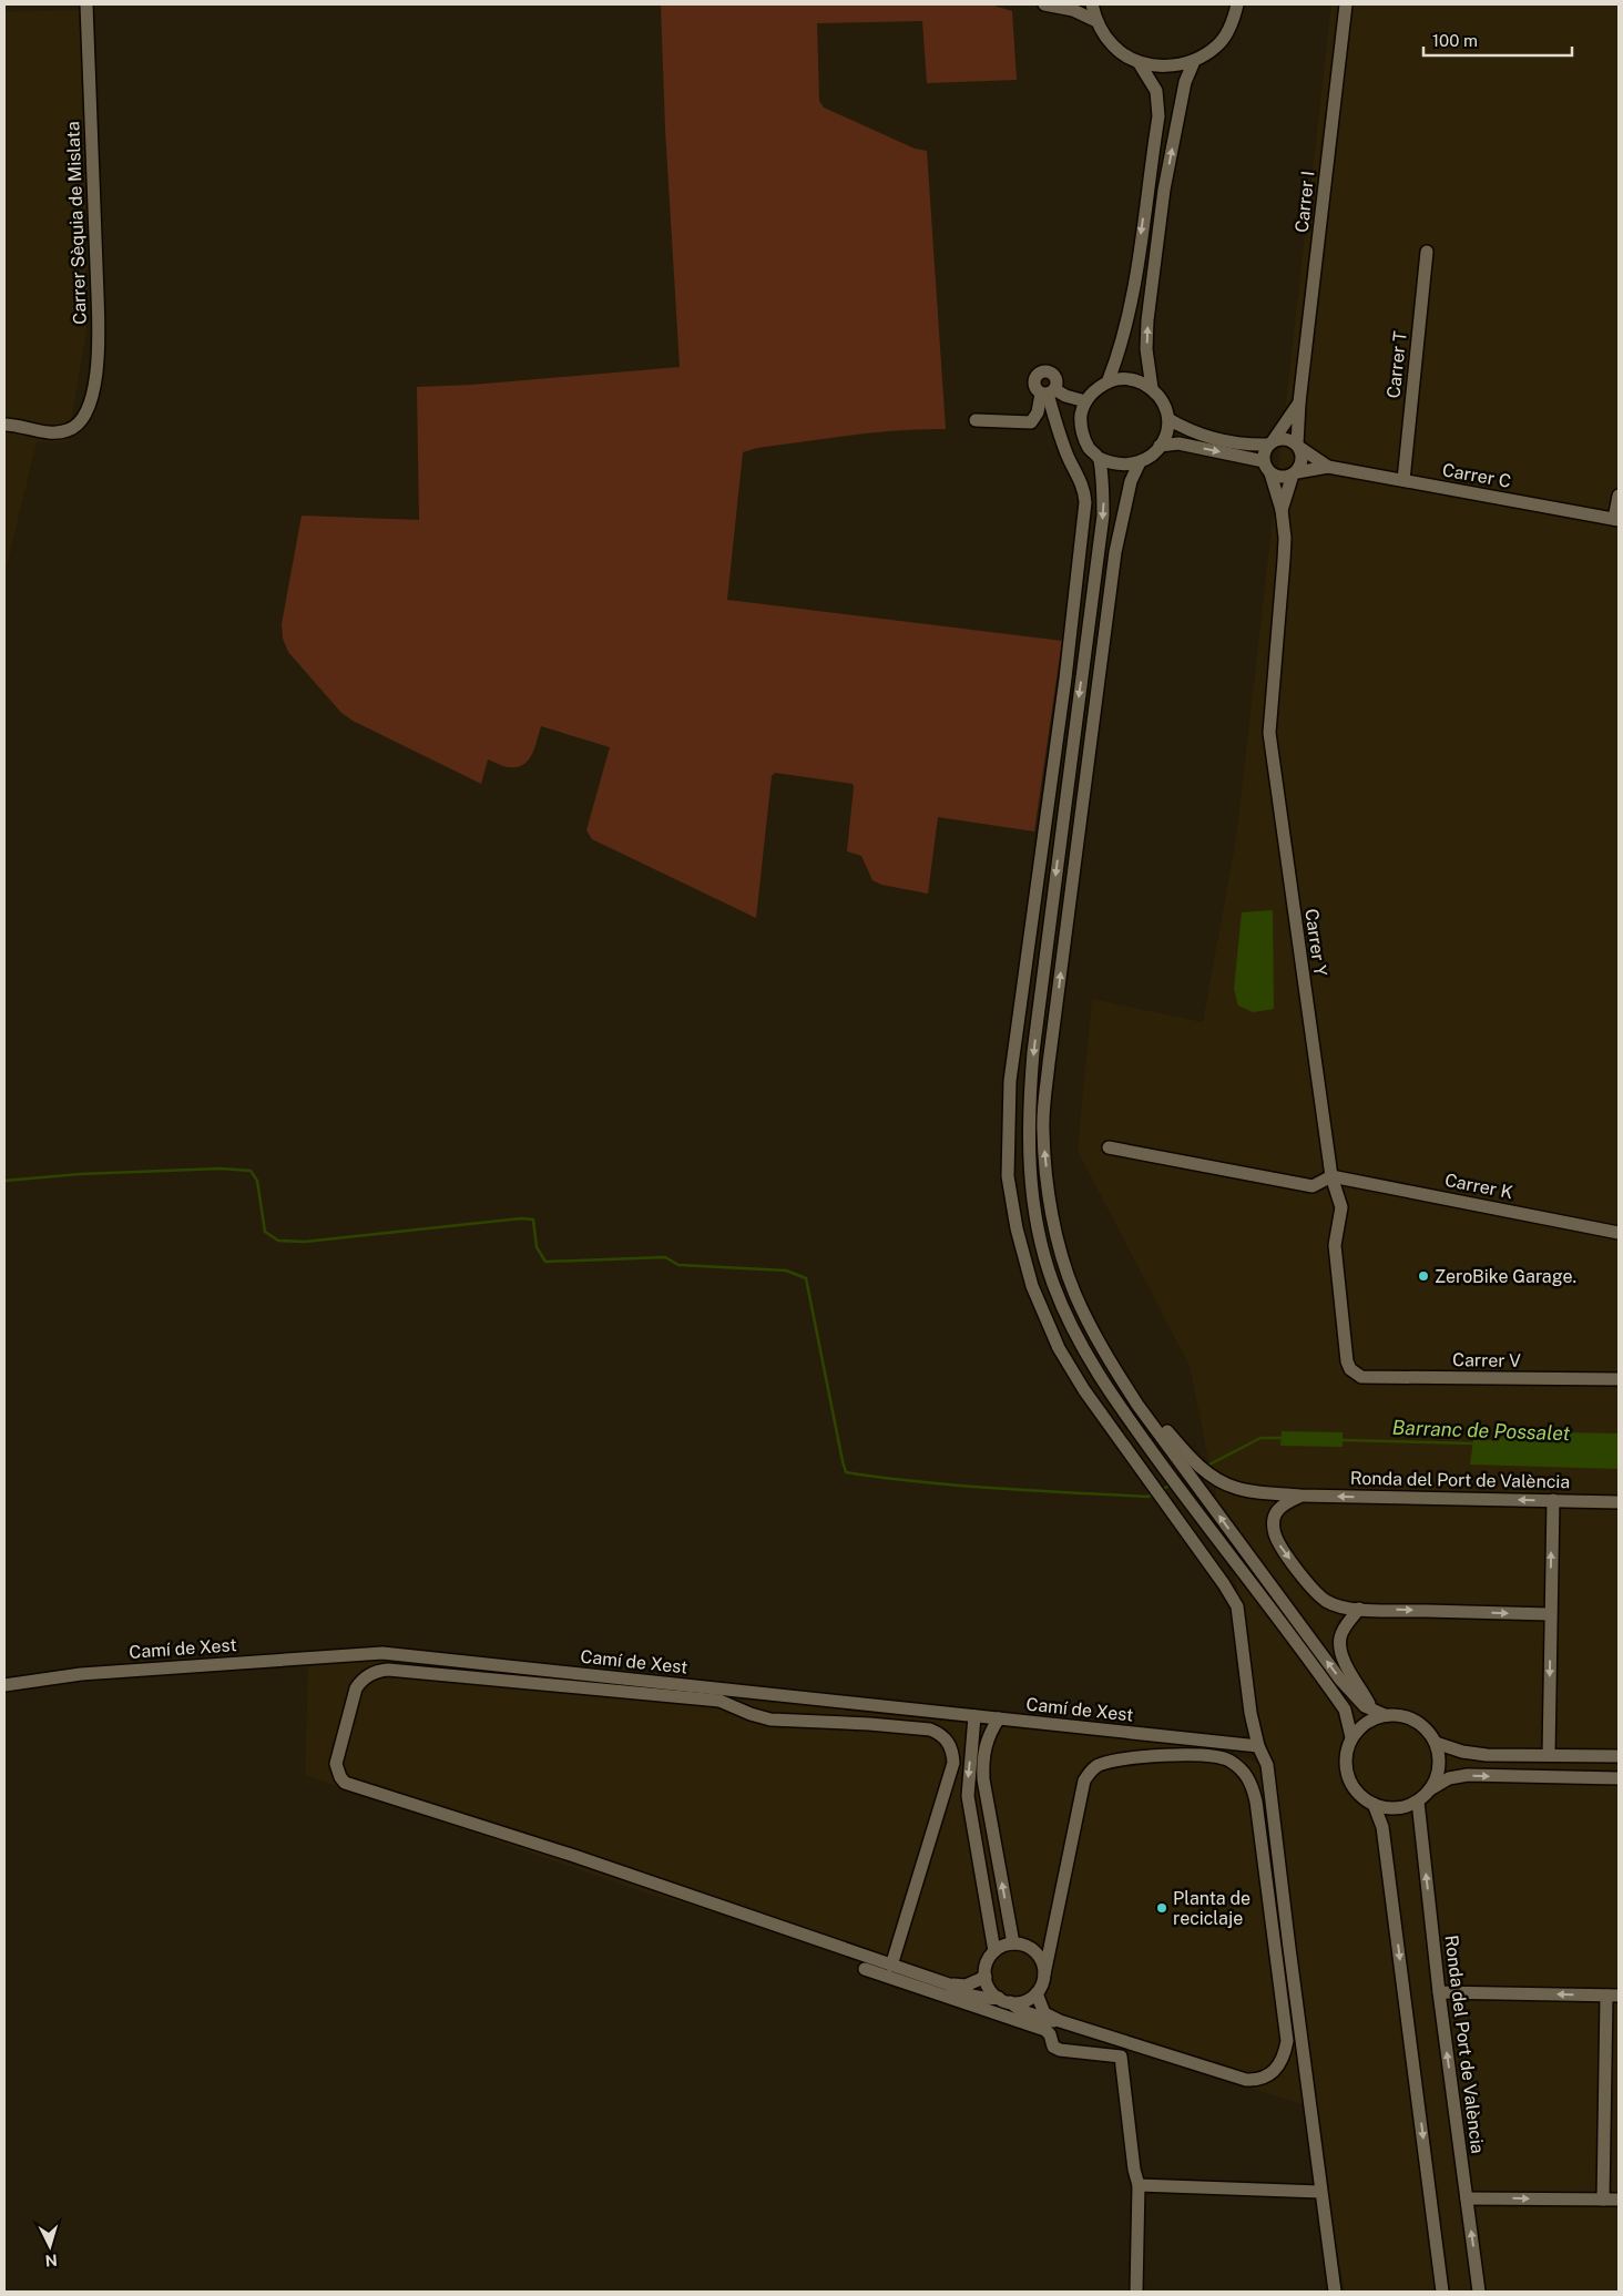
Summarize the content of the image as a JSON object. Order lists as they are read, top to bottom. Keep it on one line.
{"streets":{"street":["Carrer I","Carrer Sèquia de Mislata","Carrer T","Carrer C","Carrer Y","Carrer K","Carrer V","Ronda del Port de València","Camí de Xest"]},"crossings":[["Carrer I","Carrer C"],["Carrer I","Carrer Y"],["Carrer T","Carrer C"],["Carrer C","Carrer Y"],["Carrer Y","Carrer K"],["Carrer Y","Carrer V"]],"water":["Barranc de Possalet"],"places":["ZeroBike Garage.","Planta de reciclaje"],"scale_bar":"100 m","north":"bottom"}
